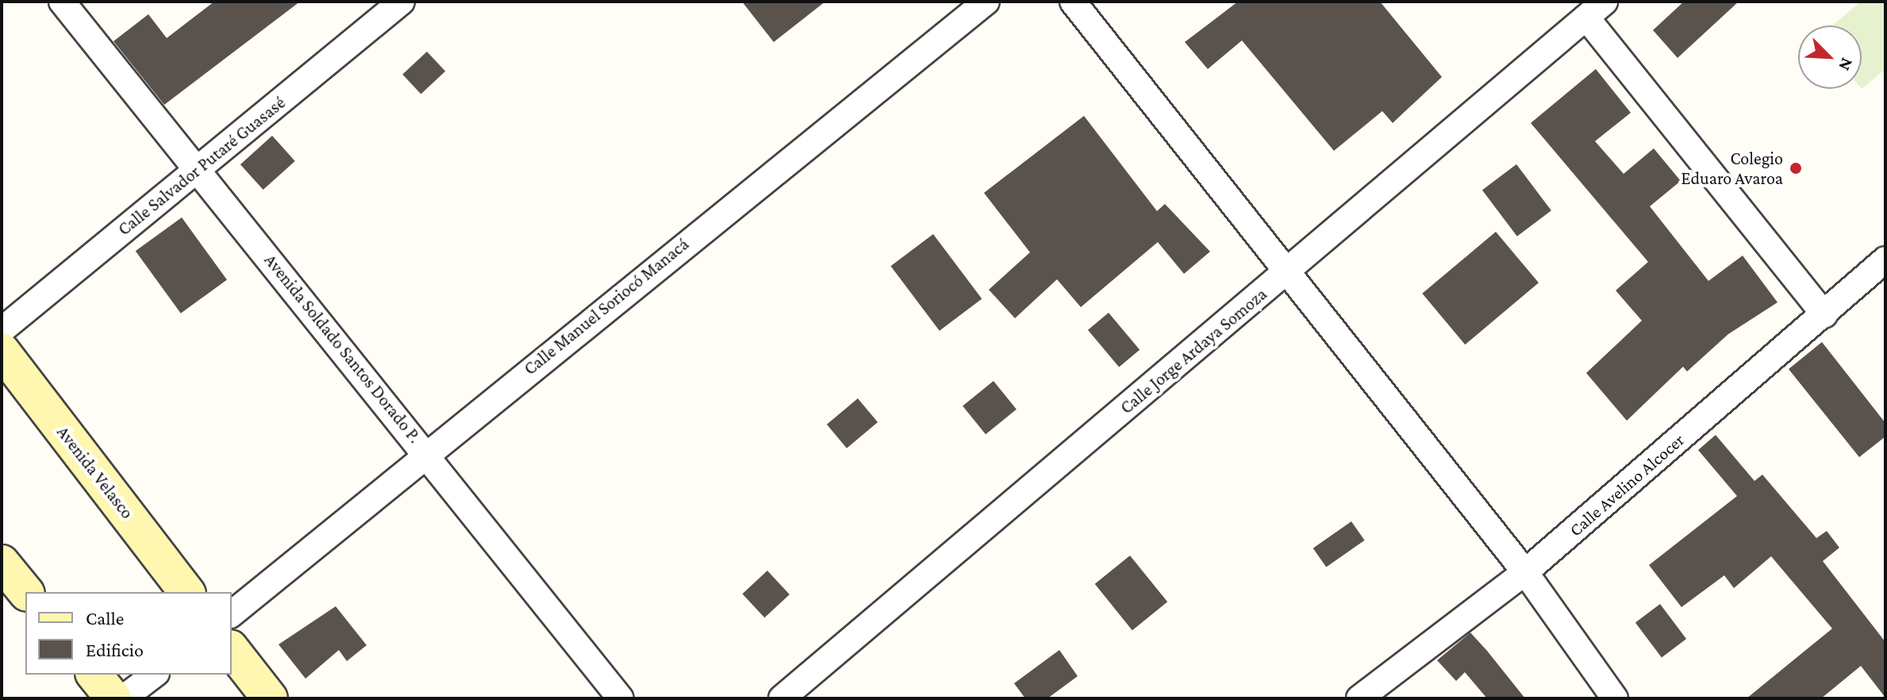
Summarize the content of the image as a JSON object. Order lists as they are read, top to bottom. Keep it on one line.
{"streets":{"street":["Calle Salvador Putaré Guasasé","Calle Manuel Soriocó Manacá","Avenida Soldado Santos Dorado P.","Calle Jorge Ardaya Somoza","Avenida Velasco","Calle Avelino Alcocer"]},"crossings":[["Calle Salvador Putaré Guasasé","Avenida Soldado Santos Dorado P."],["Calle Manuel Soriocó Manacá","Avenida Soldado Santos Dorado P."]],"places":["Colegio Eduaro Avaroa"],"legend":["Calle","Edificio"],"north":"bottom right"}
